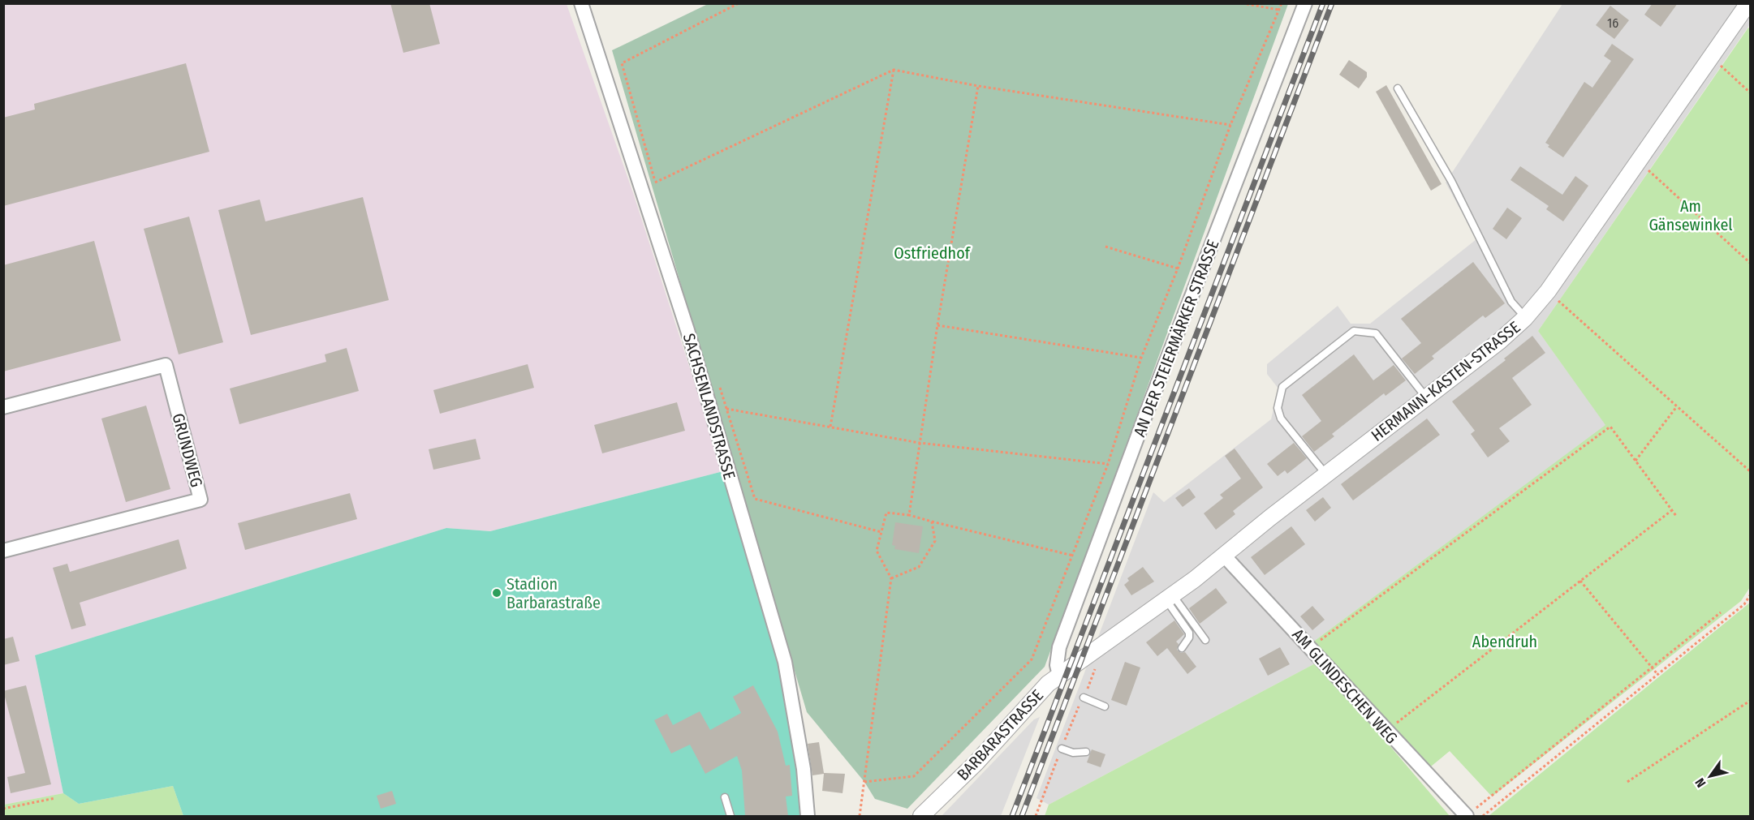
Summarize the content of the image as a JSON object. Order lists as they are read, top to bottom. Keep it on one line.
{"streets":{"street":["AN DER STEIERMÄRKER STRASSE","HERMANN-KASTEN-STRASSE","SACHSENLANDSTRASSE","GRUNDWEG","AM GLINDESCHEN WEG","BARBARASTRASSE"]},"crossings":[["AN DER STEIERMÄRKER STRASSE","BARBARASTRASSE"],["HERMANN-KASTEN-STRASSE","AM GLINDESCHEN WEG"],["HERMANN-KASTEN-STRASSE","BARBARASTRASSE"]],"parks":["Am Gänsewinkel","Ostfriedhof","Abendruh"],"places":["Stadion Barbarastraße"],"house_numbers":["16"],"north":"bottom left"}
